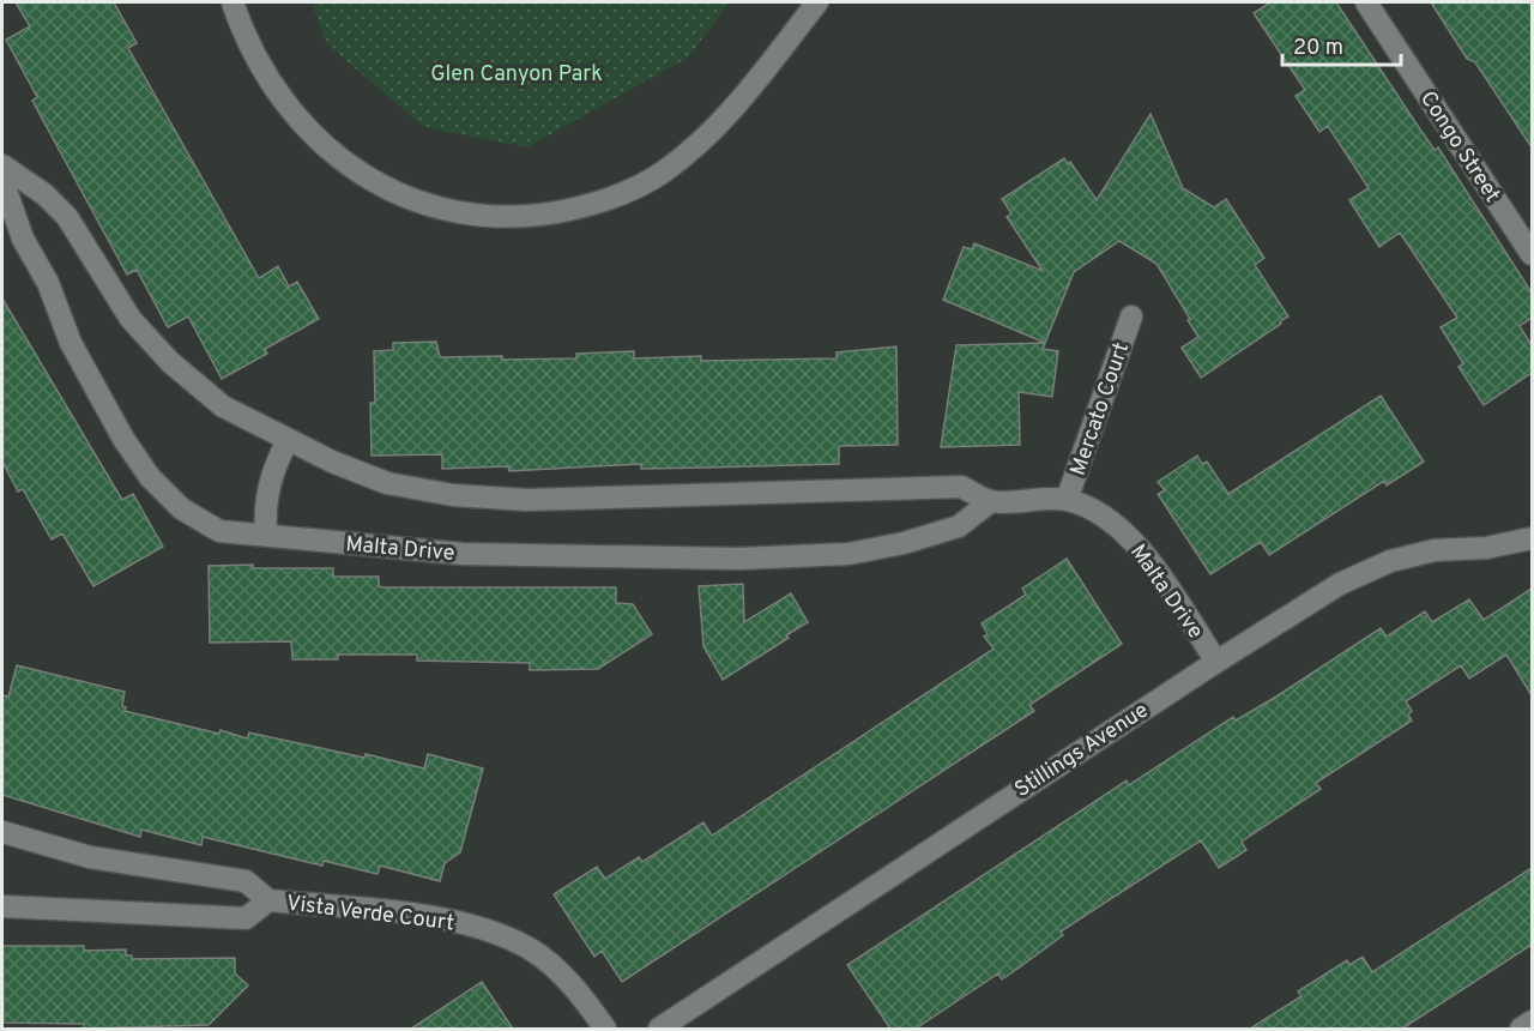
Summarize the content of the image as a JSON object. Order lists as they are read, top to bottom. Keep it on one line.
{"streets":{"street":["Congo Street","Mercato Court","Malta Drive","Stillings Avenue","Vista Verde Court"]},"crossings":[["Mercato Court","Malta Drive"],["Malta Drive","Stillings Avenue"]],"parks":["Glen Canyon Park"],"scale_bar":"20 m"}
